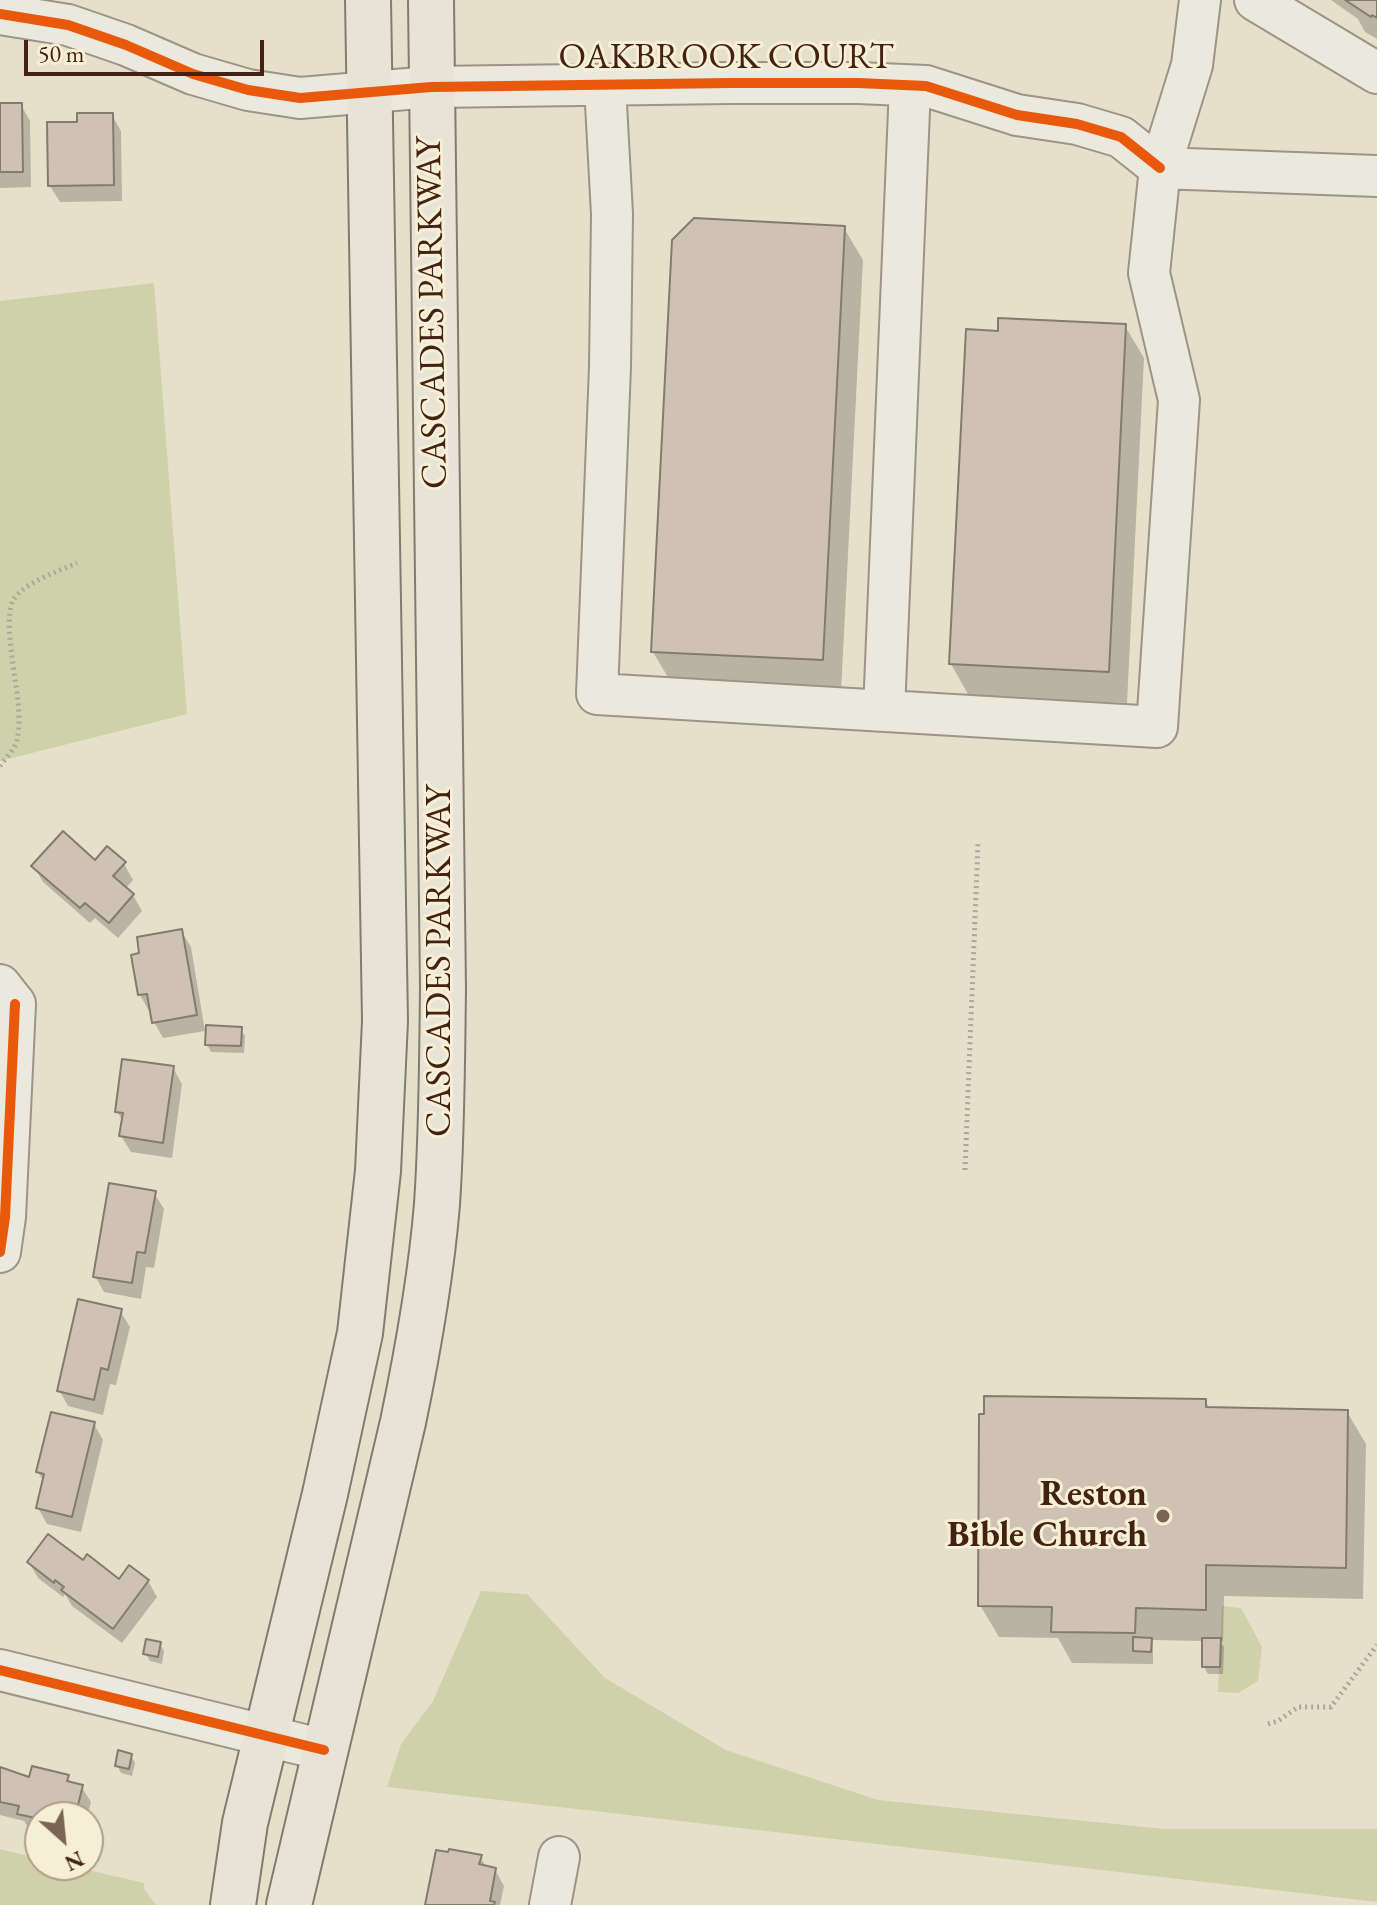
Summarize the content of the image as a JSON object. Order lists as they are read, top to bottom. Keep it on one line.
{"streets":{"main road":["CASCADES PARKWAY"],"street":["OAKBROOK COURT"]},"crossings":[["OAKBROOK COURT","CASCADES PARKWAY"]],"places":["Reston Bible Church"],"scale_bar":"50 m","north":"bottom right"}
